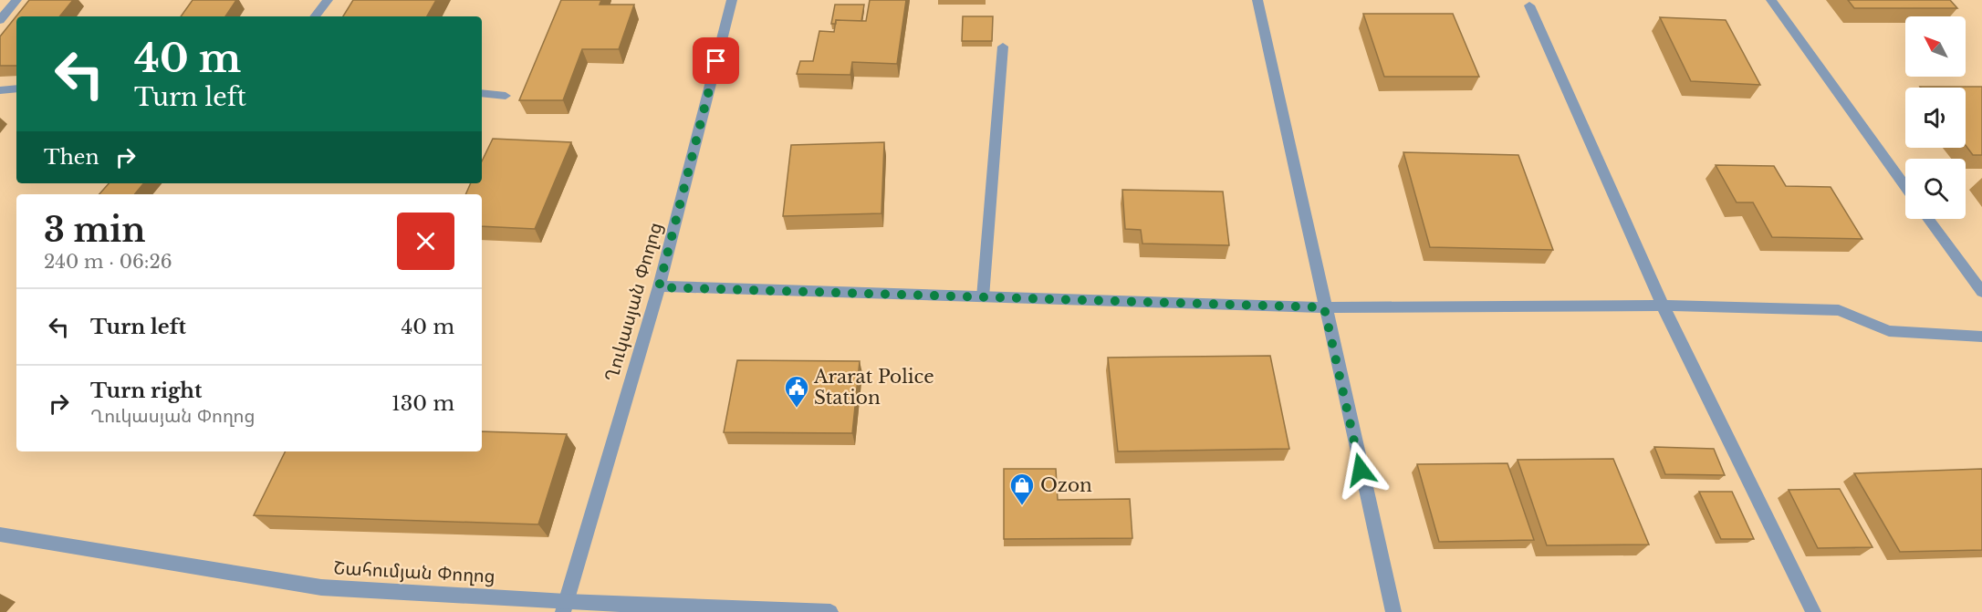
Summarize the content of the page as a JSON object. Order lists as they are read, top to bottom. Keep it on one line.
{"streets":{"street":["Ղուկասյան Փողոց","Շահումյան Փողոց"]},"crossings":[["Ղուկասյան Փողոց","Շահումյան Փողոց"]],"places":{"public building":["Ararat Police Station"],"shop":["Ozon"]},"north":"top left","page":{"turn":["40 m","Turn left"],"then":"Then","heading":["3 min","240 m · 06:26"],"list":[{"name":"Turn left","value":"40 m"},{"name":"Turn right","note":"Ղուկասյան Փողոց","value":"130 m"}]}}
